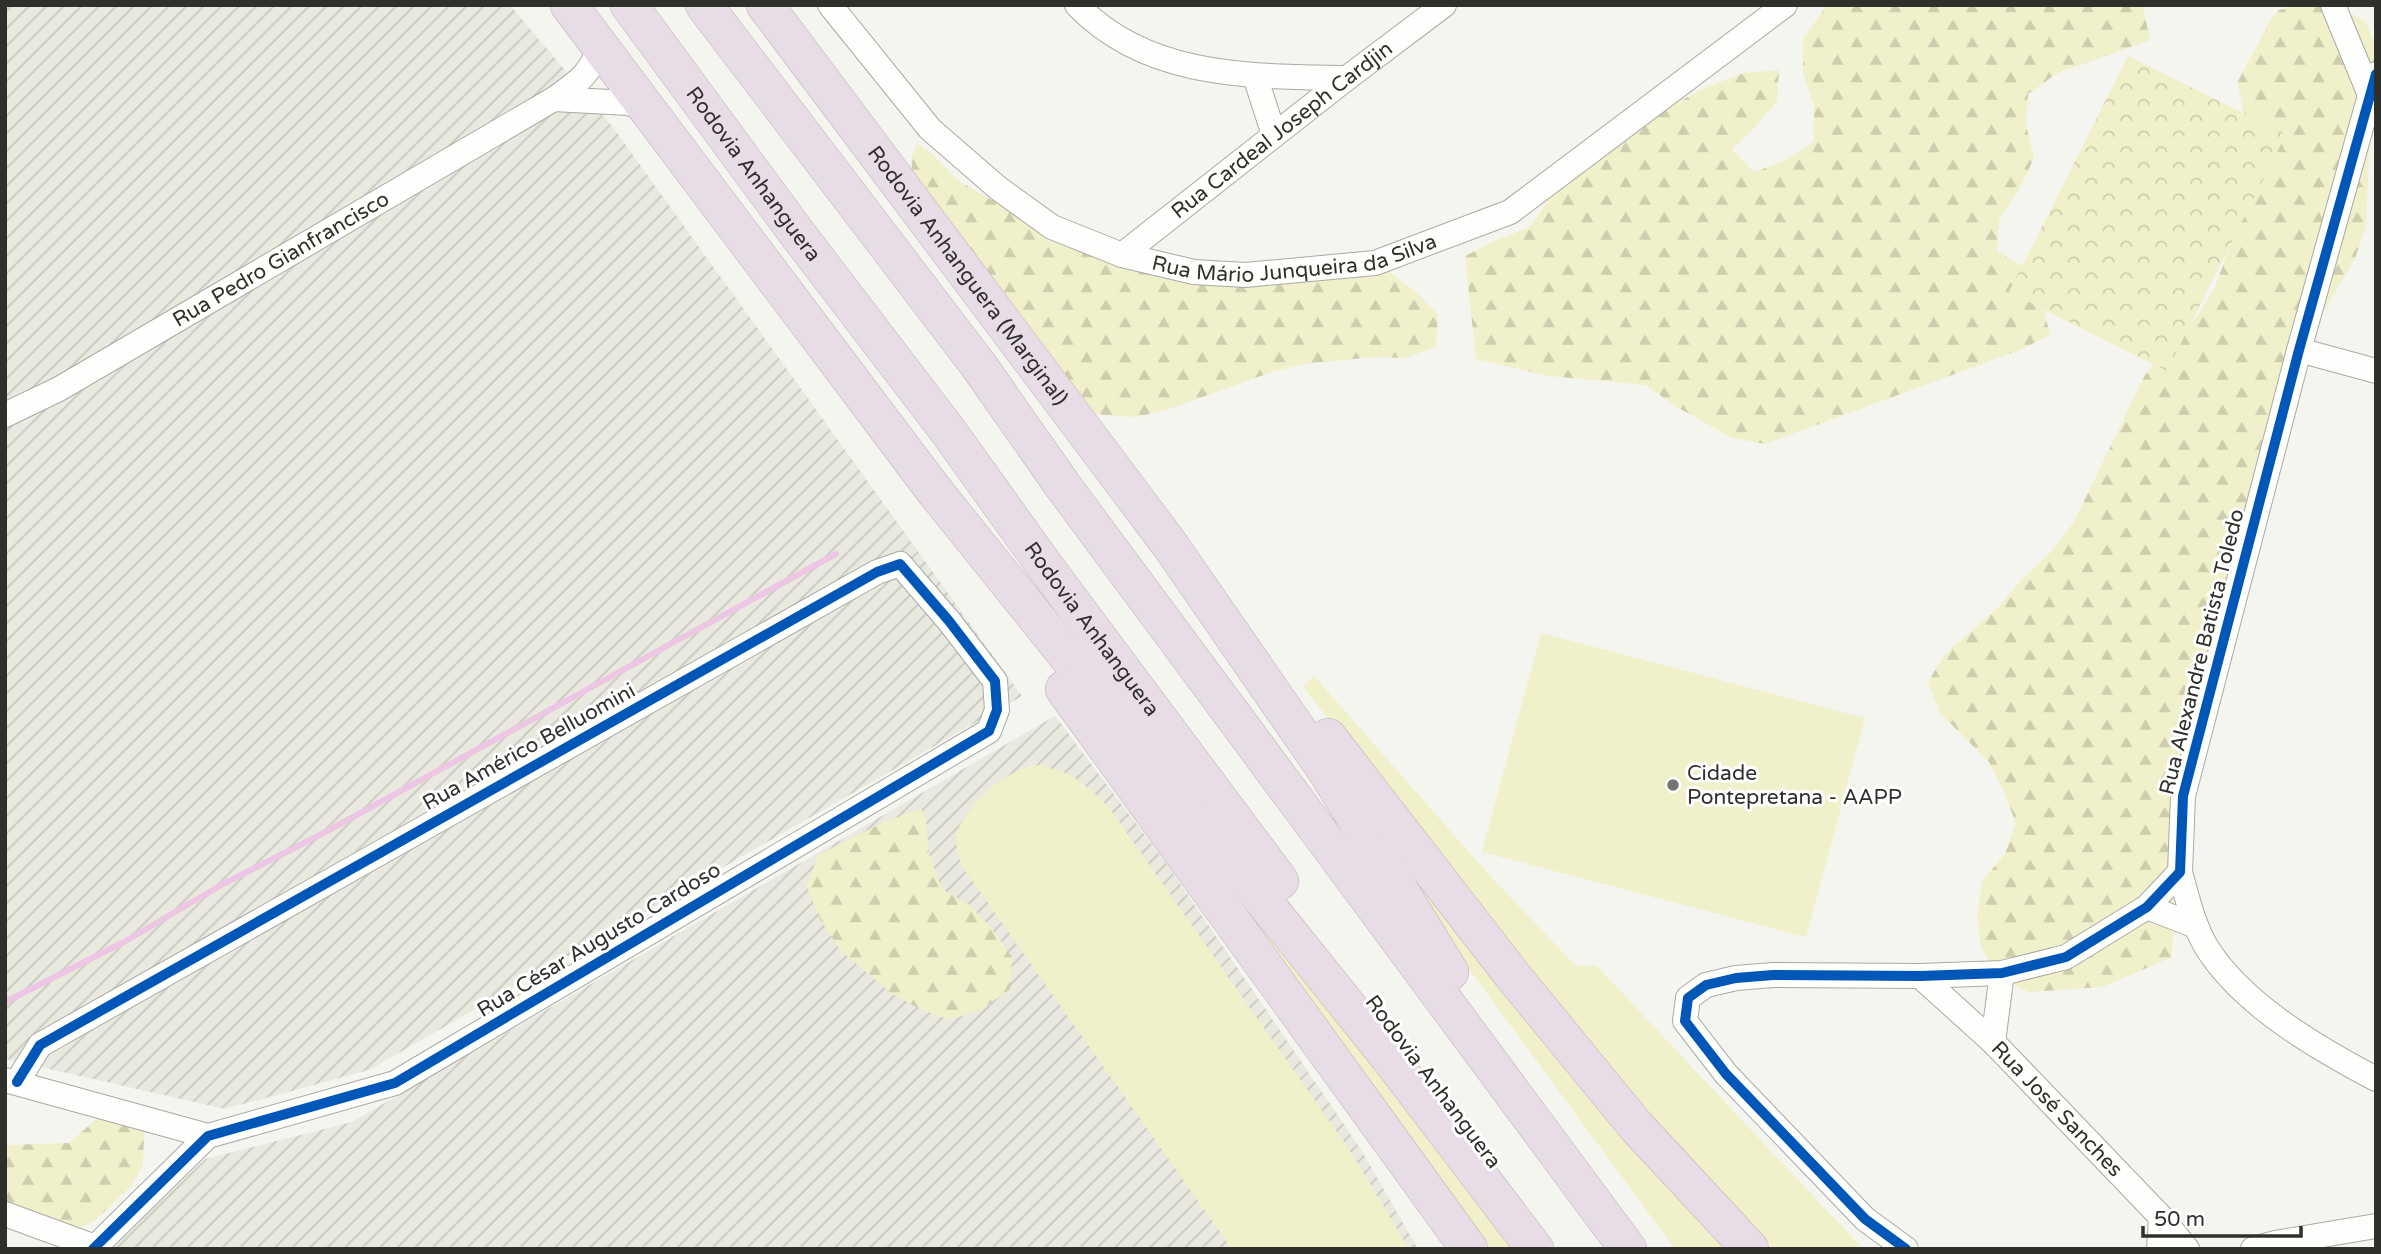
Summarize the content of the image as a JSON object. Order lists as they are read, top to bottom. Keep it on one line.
{"streets":{"highway":["Rodovia Anhanguera","Rodovia Anhanguera (Marginal)"],"street":["Rua Cardeal Joseph Cardjin","Rua Mário Junqueira da Silva","Rua Pedro Gianfrancisco","Rua Alexandre Batista Toledo","Rua Américo Belluomini","Rua César Augusto Cardoso","Rua José Sanches"]},"crossings":[["Rua Cardeal Joseph Cardjin","Rua Mário Junqueira da Silva"],["Rua Américo Belluomini","Rua César Augusto Cardoso"]],"places":["Cidade Pontepretana - AAPP"],"scale_bar":"50 m"}
